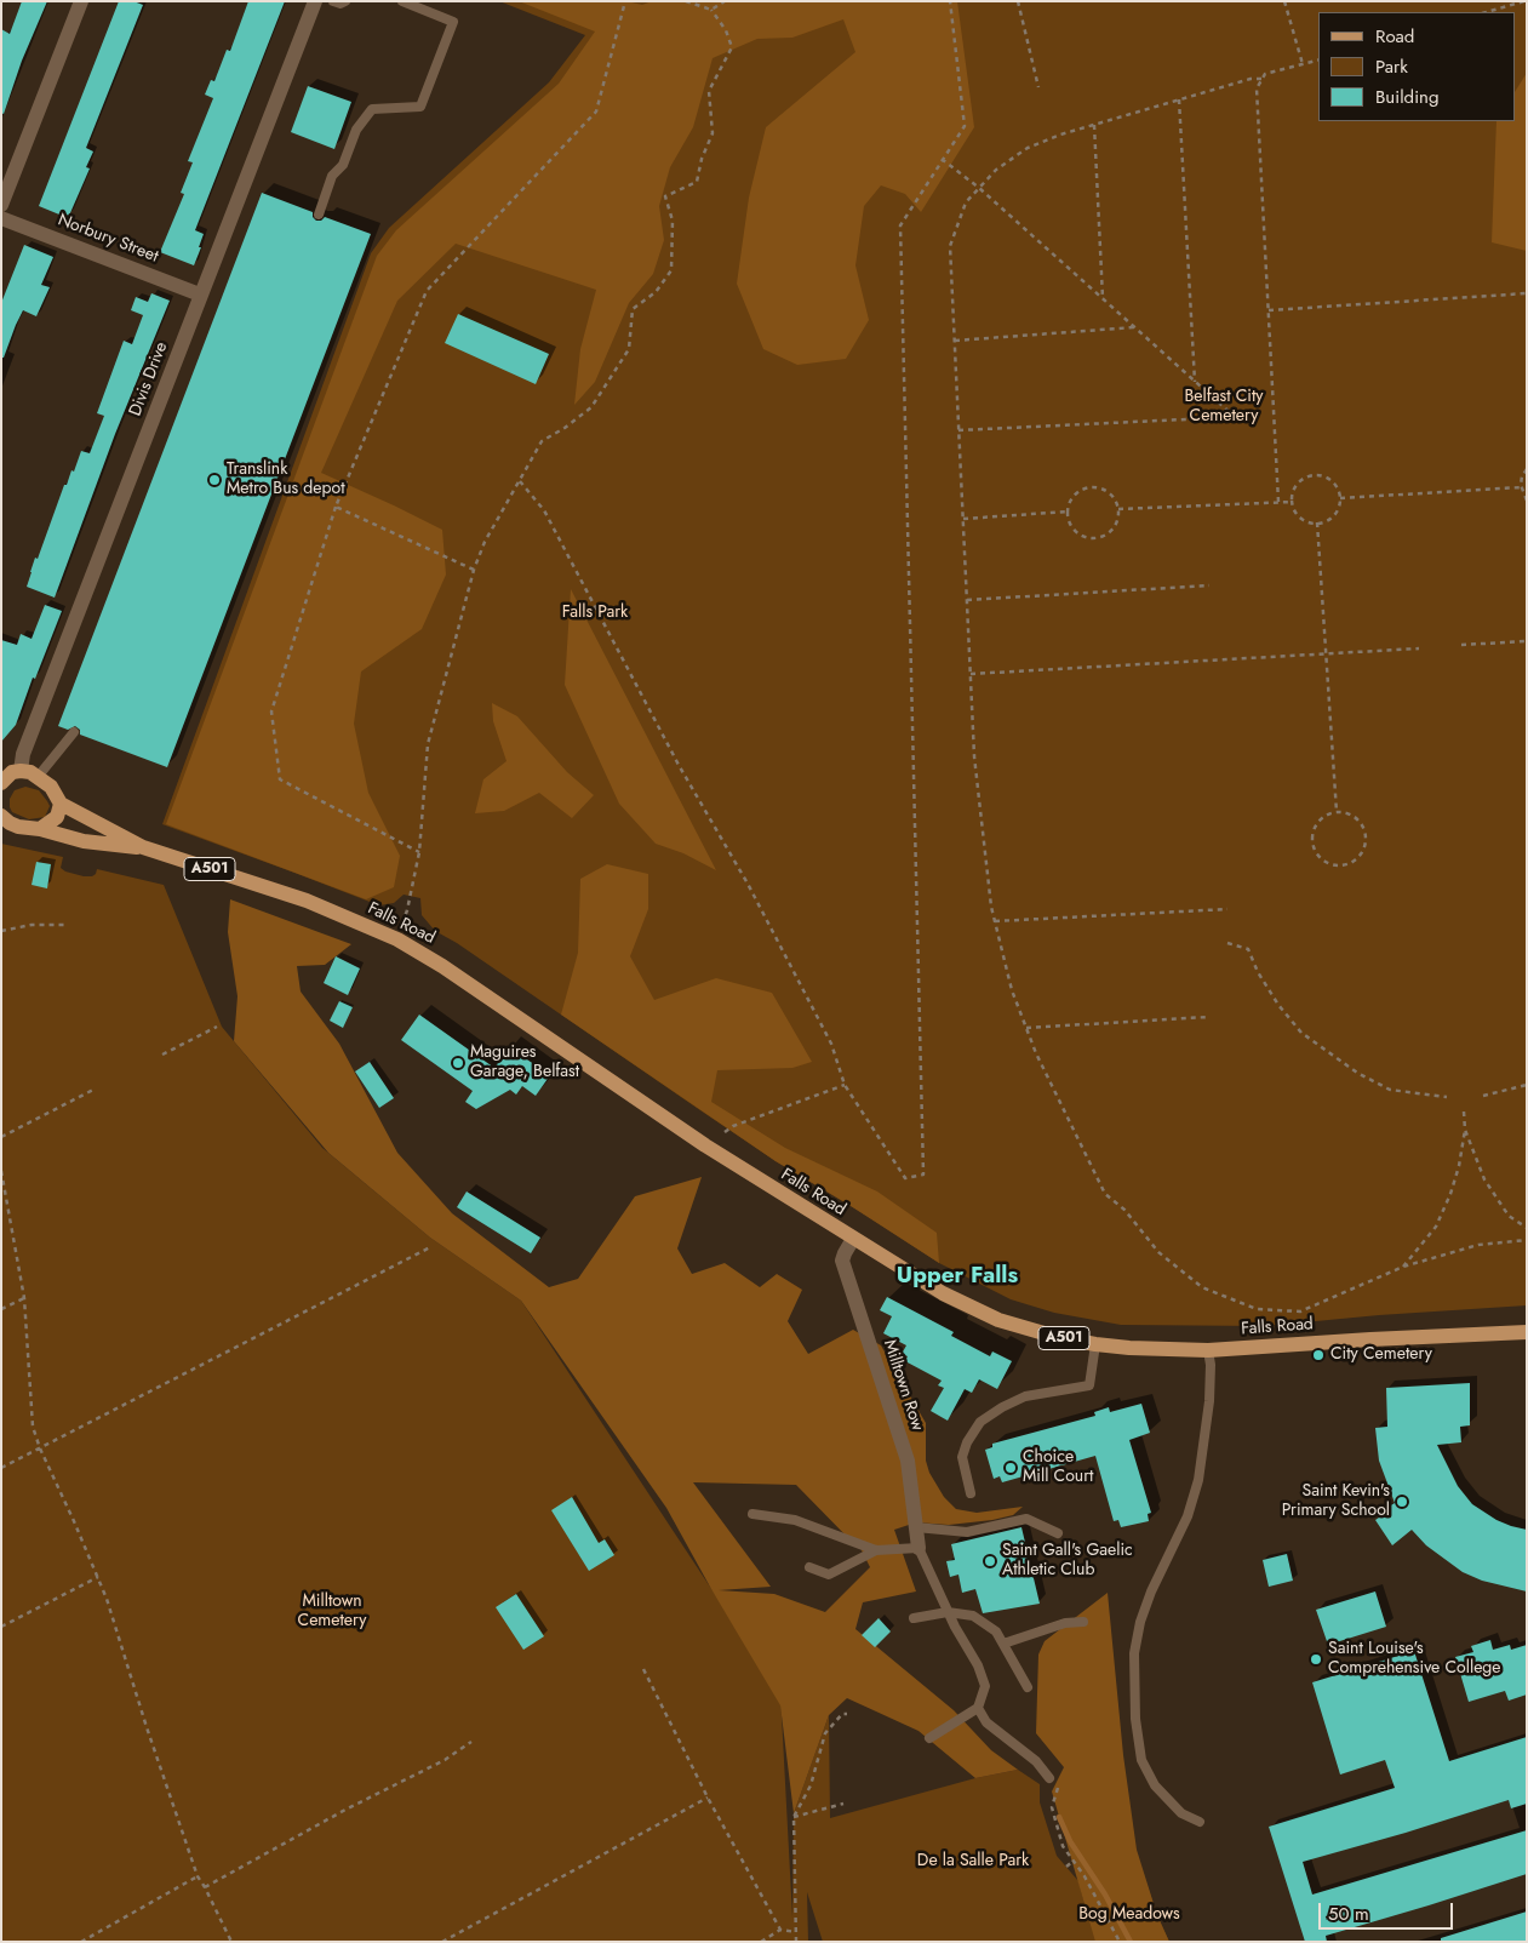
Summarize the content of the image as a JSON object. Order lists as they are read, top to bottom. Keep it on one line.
{"streets":{"main road":["A501","Falls Road"],"street":["Norbury Street","Divis Drive","Milltown Row"]},"crossings":[["Norbury Street","Divis Drive"],["Divis Drive","A501"],["A501","Falls Road"],["Falls Road","Milltown Row"]],"districts":["Upper Falls"],"parks":["Belfast City Cemetery","Falls Park","Milltown Cemetery","De la Salle Park","Bog Meadows"],"places":["Translink Metro Bus depot","Maguires Garage, Belfast","City Cemetery","Choice Mill Court","Saint Kevin's Primary School","Saint Gall's Gaelic Athletic Club","Saint Louise's Comprehensive College"],"legend":["Road","Park","Building"],"scale_bar":"50 m"}
